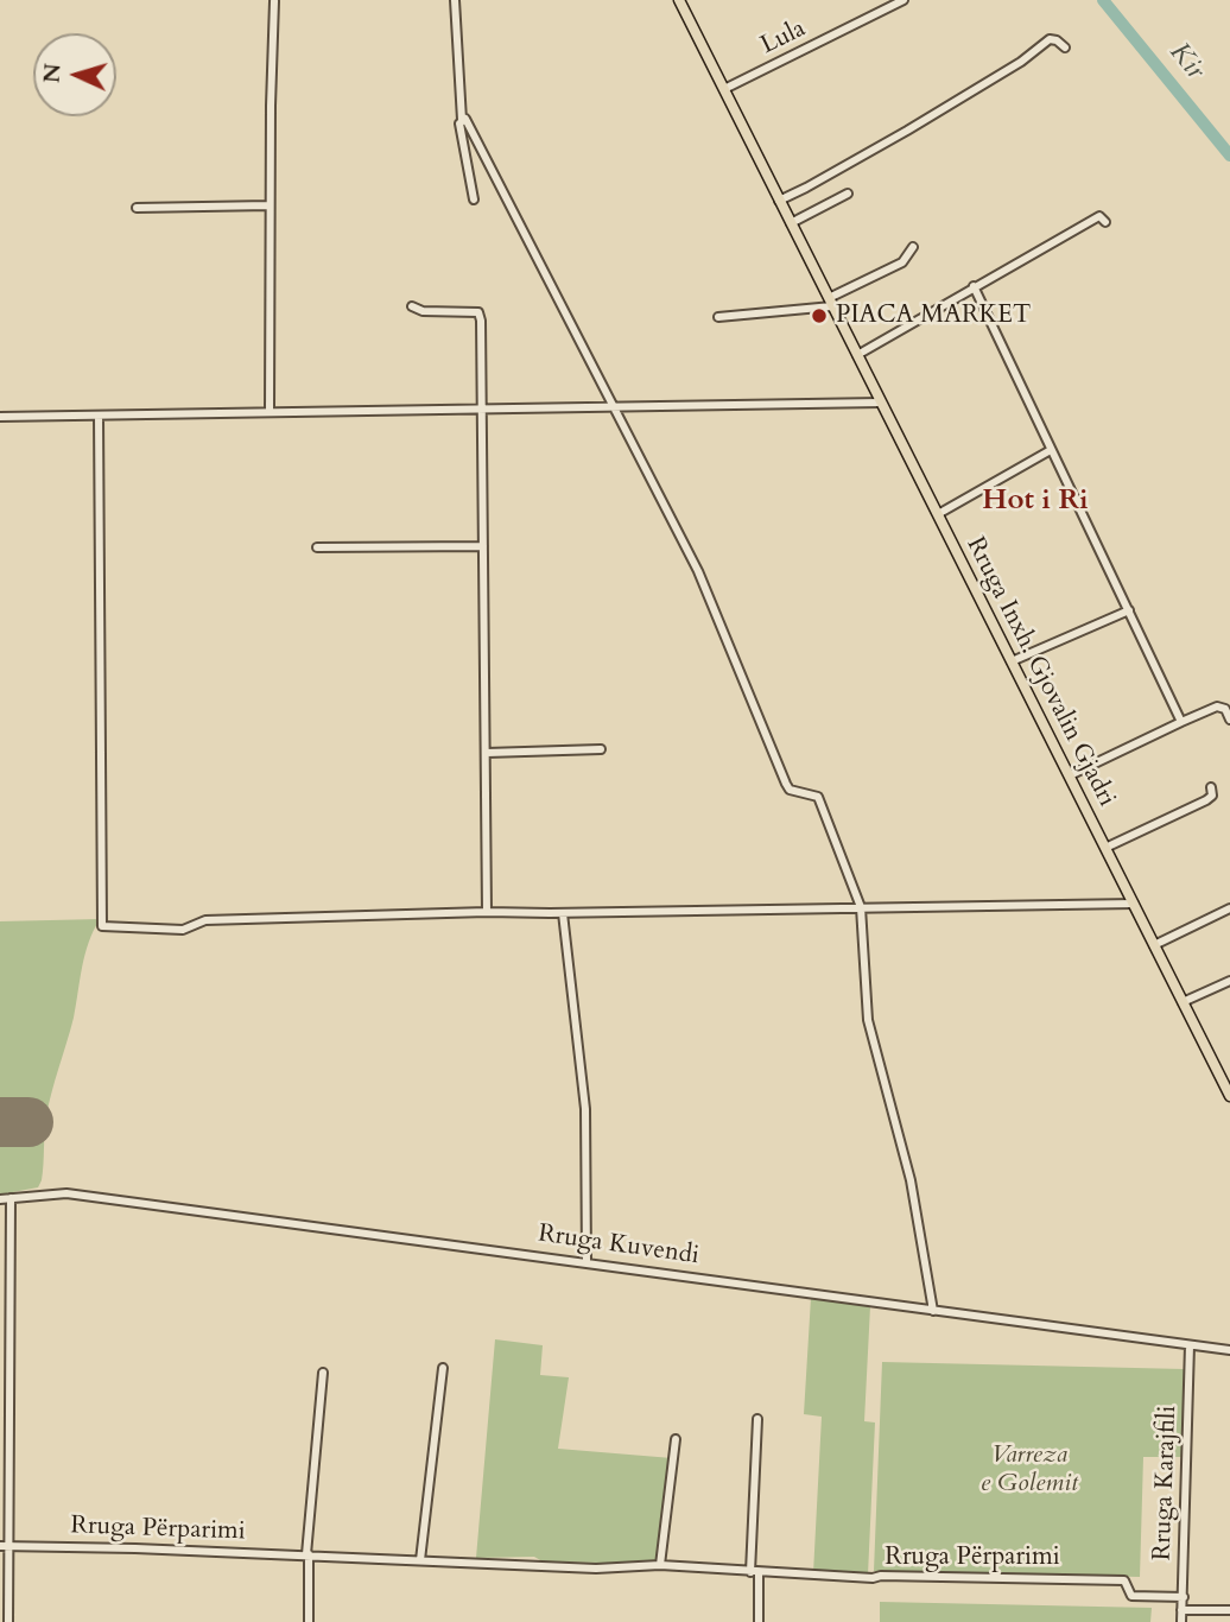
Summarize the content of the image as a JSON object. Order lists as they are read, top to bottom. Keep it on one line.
{"streets":{"main road":["Rruga Inxh. Gjovalin Gjadri"],"street":["Lula","Rruga Kuvendi","Rruga Karajfili","Rruga Përparimi"]},"crossings":[["Lula","Rruga Inxh. Gjovalin Gjadri"],["Rruga Kuvendi","Rruga Karajfili"],["Rruga Karajfili","Rruga Përparimi"]],"districts":["Hot i Ri"],"water":["Kir"],"parks":["Varreza e Golemit"],"places":["PIACA MARKET"],"north":"left"}
